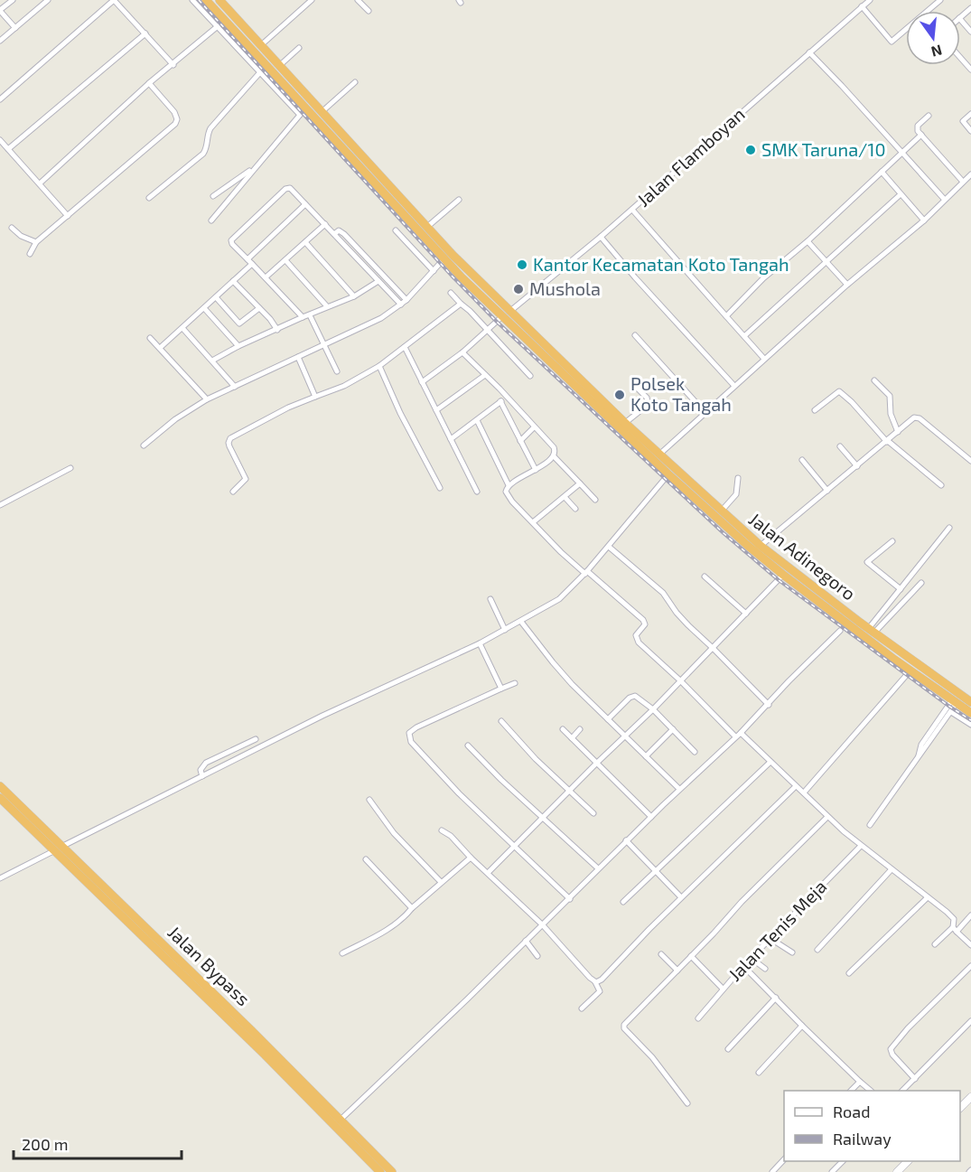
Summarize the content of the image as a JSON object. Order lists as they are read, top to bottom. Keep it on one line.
{"streets":{"highway":["Jalan Adinegoro","Jalan Bypass"],"street":["Jalan Flamboyan","Jalan Tenis Meja"]},"crossings":[["Jalan Flamboyan","Jalan Adinegoro"]],"places":["SMK Taruna/10","Kantor Kecamatan Koto Tangah","Mushola","Polsek Koto Tangah"],"legend":["Road","Railway"],"scale_bar":"200 m","north":"bottom"}
